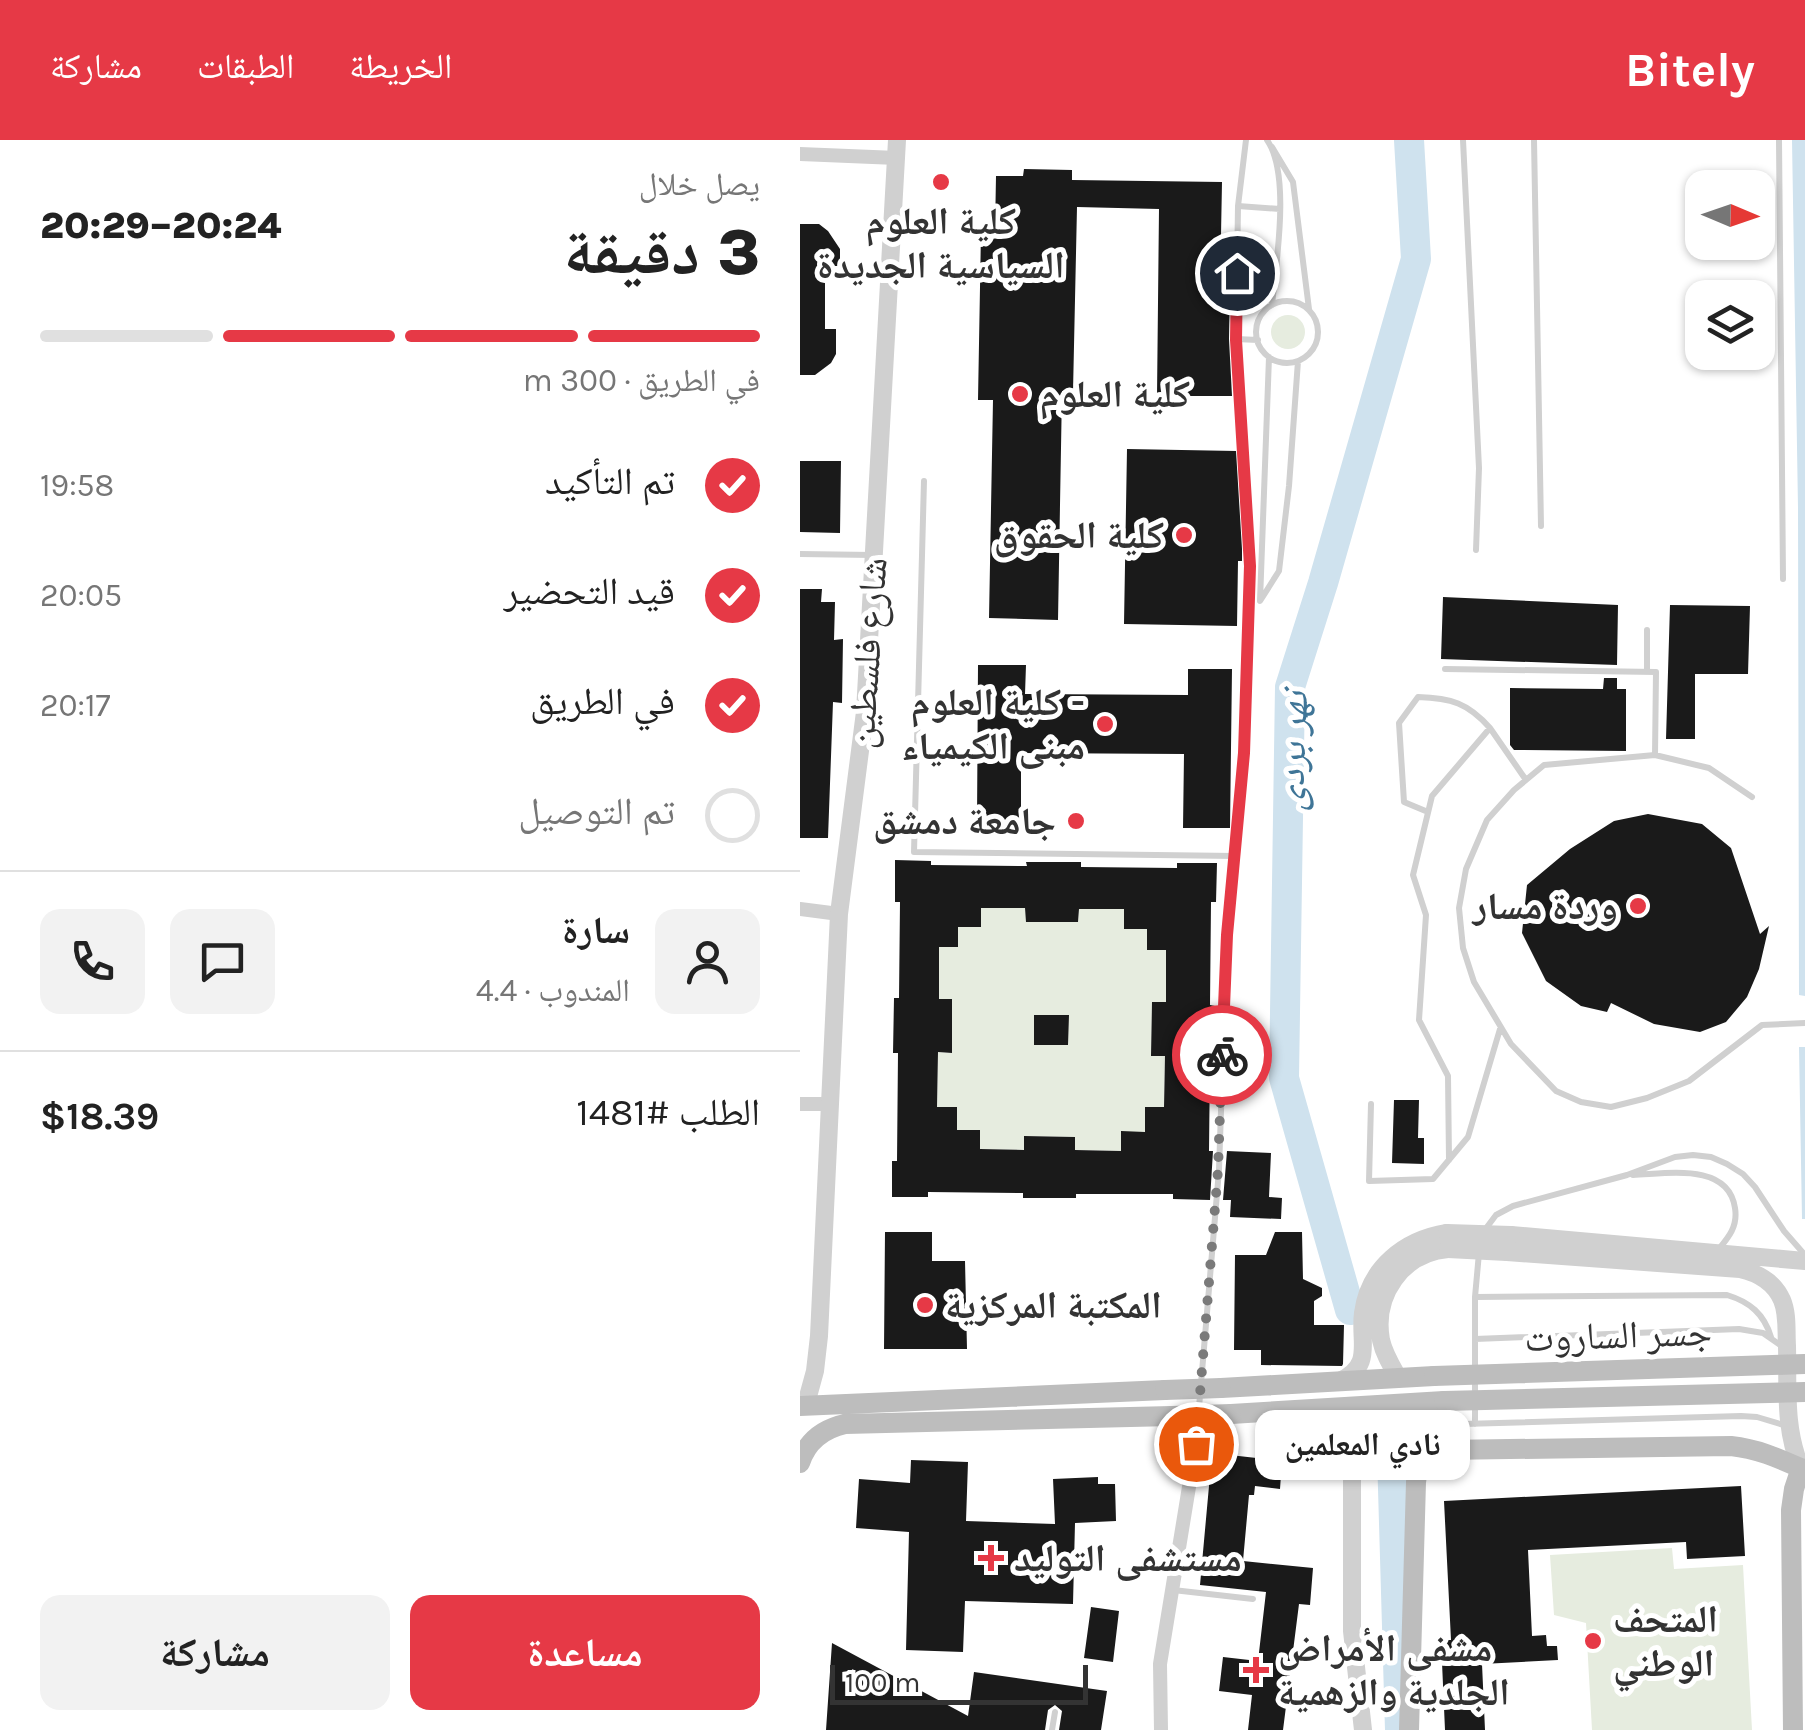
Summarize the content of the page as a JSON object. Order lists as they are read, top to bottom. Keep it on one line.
{"streets":{"main road":["جسر الساروت"],"street":["شارع فلسطين"]},"crossings":[["شارع فلسطين","جسر الساروت"]],"water":["نهر بردى"],"places":{"other":["كلية العلوم السياسية الجديدة","كلية العلوم","كلية الحقوق","كلية العلوم - مبنى الكيمياء","جامعة دمشق","وردة مسار","المكتبة المركزية","نادي المعلمين","المتحف الوطني"],"health":["مستشفى التوليد","مشفى الأمراض الجلدية والزهمية"]},"scale_bar":"100 m","north":"right","page":{"header":"Bitely","nav":["الخريطة","الطبقات","مشاركة"],"heading":["3 دقيقة","يصل خلال","20:24–20:29"],"panel":["سارة","المندوب · 4.4","الطلب #1481","$18.39"],"bar":"في الطريق · 300 m","list":[["تم التأكيد","19:58"],["قيد التحضير","20:05"],["في الطريق","20:17"],"تم التوصيل"],"bubble":"نادي المعلمين","buttons":["مساعدة","مشاركة"],"scale":"100 m"}}
